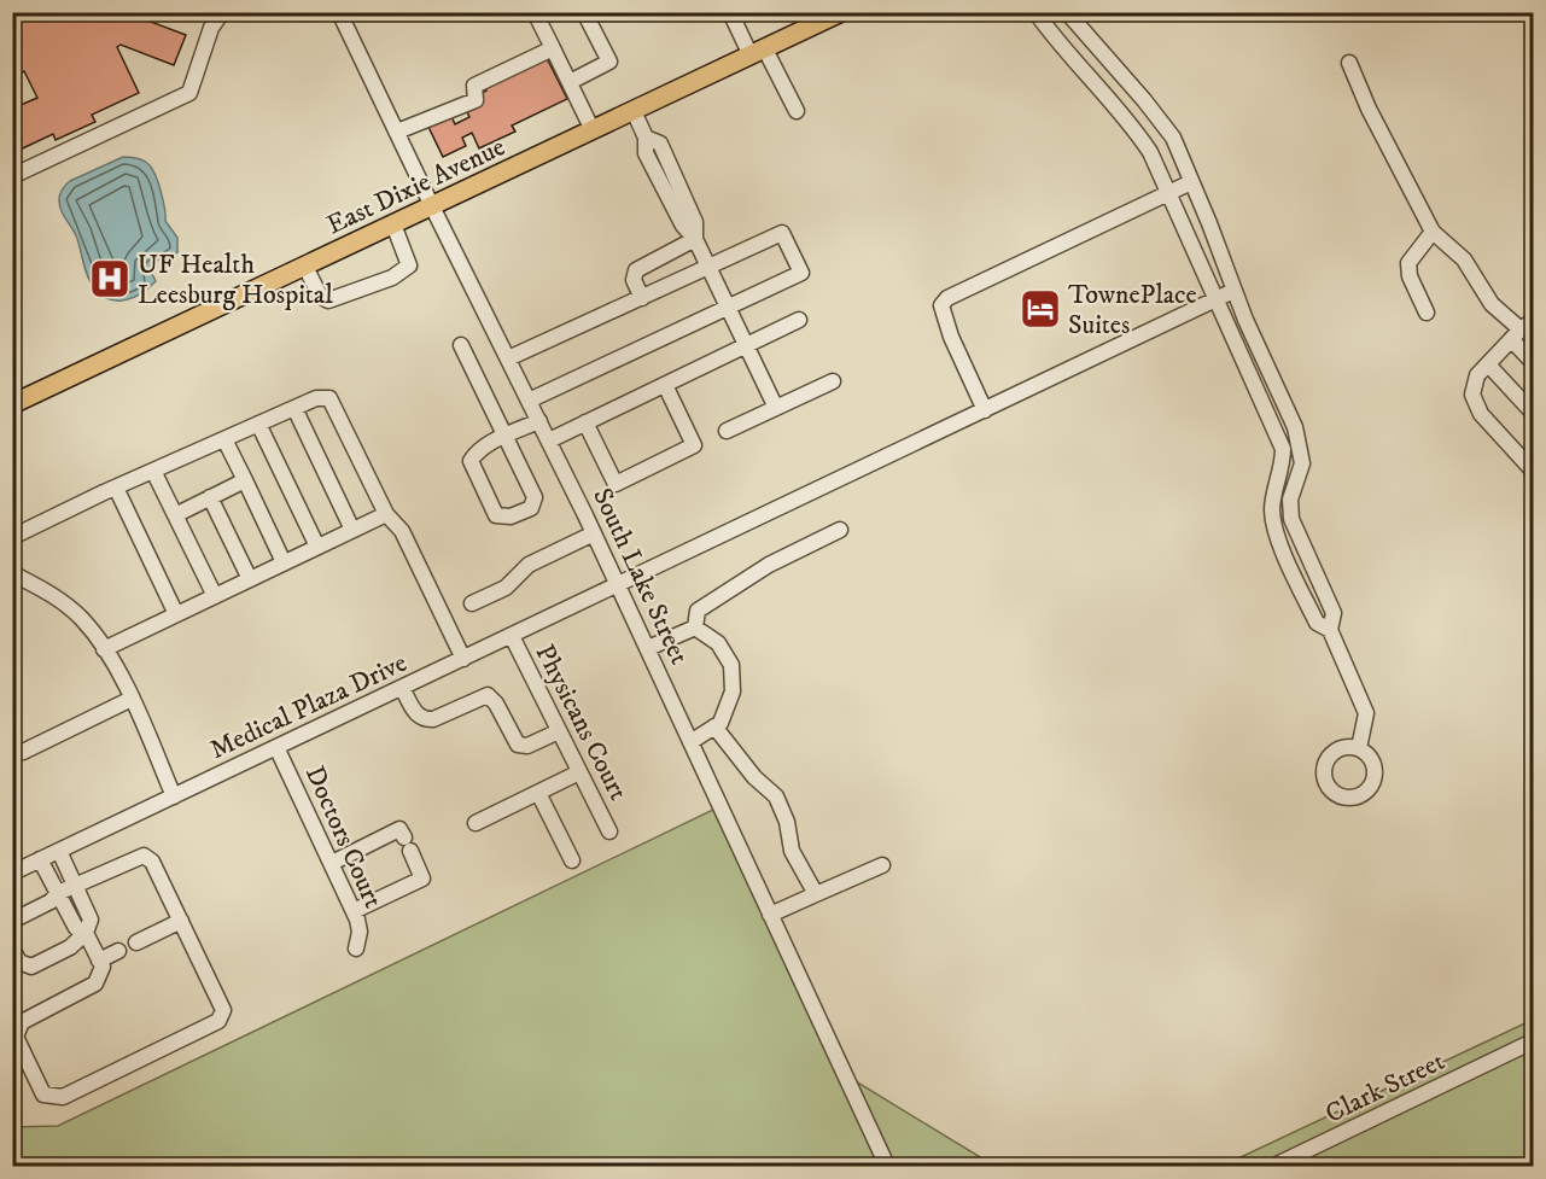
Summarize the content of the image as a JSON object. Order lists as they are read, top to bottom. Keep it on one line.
{"streets":{"main road":["East Dixie Avenue"],"street":["South Lake Street","Medical Plaza Drive","Physicans Court","Doctors Court","Clark Street"]},"crossings":[["East Dixie Avenue","South Lake Street"],["South Lake Street","Medical Plaza Drive"],["Medical Plaza Drive","Physicans Court"],["Medical Plaza Drive","Doctors Court"]],"places":{"hospital":["UF Health Leesburg Hospital"],"hotel":["TownePlace Suites"]}}
